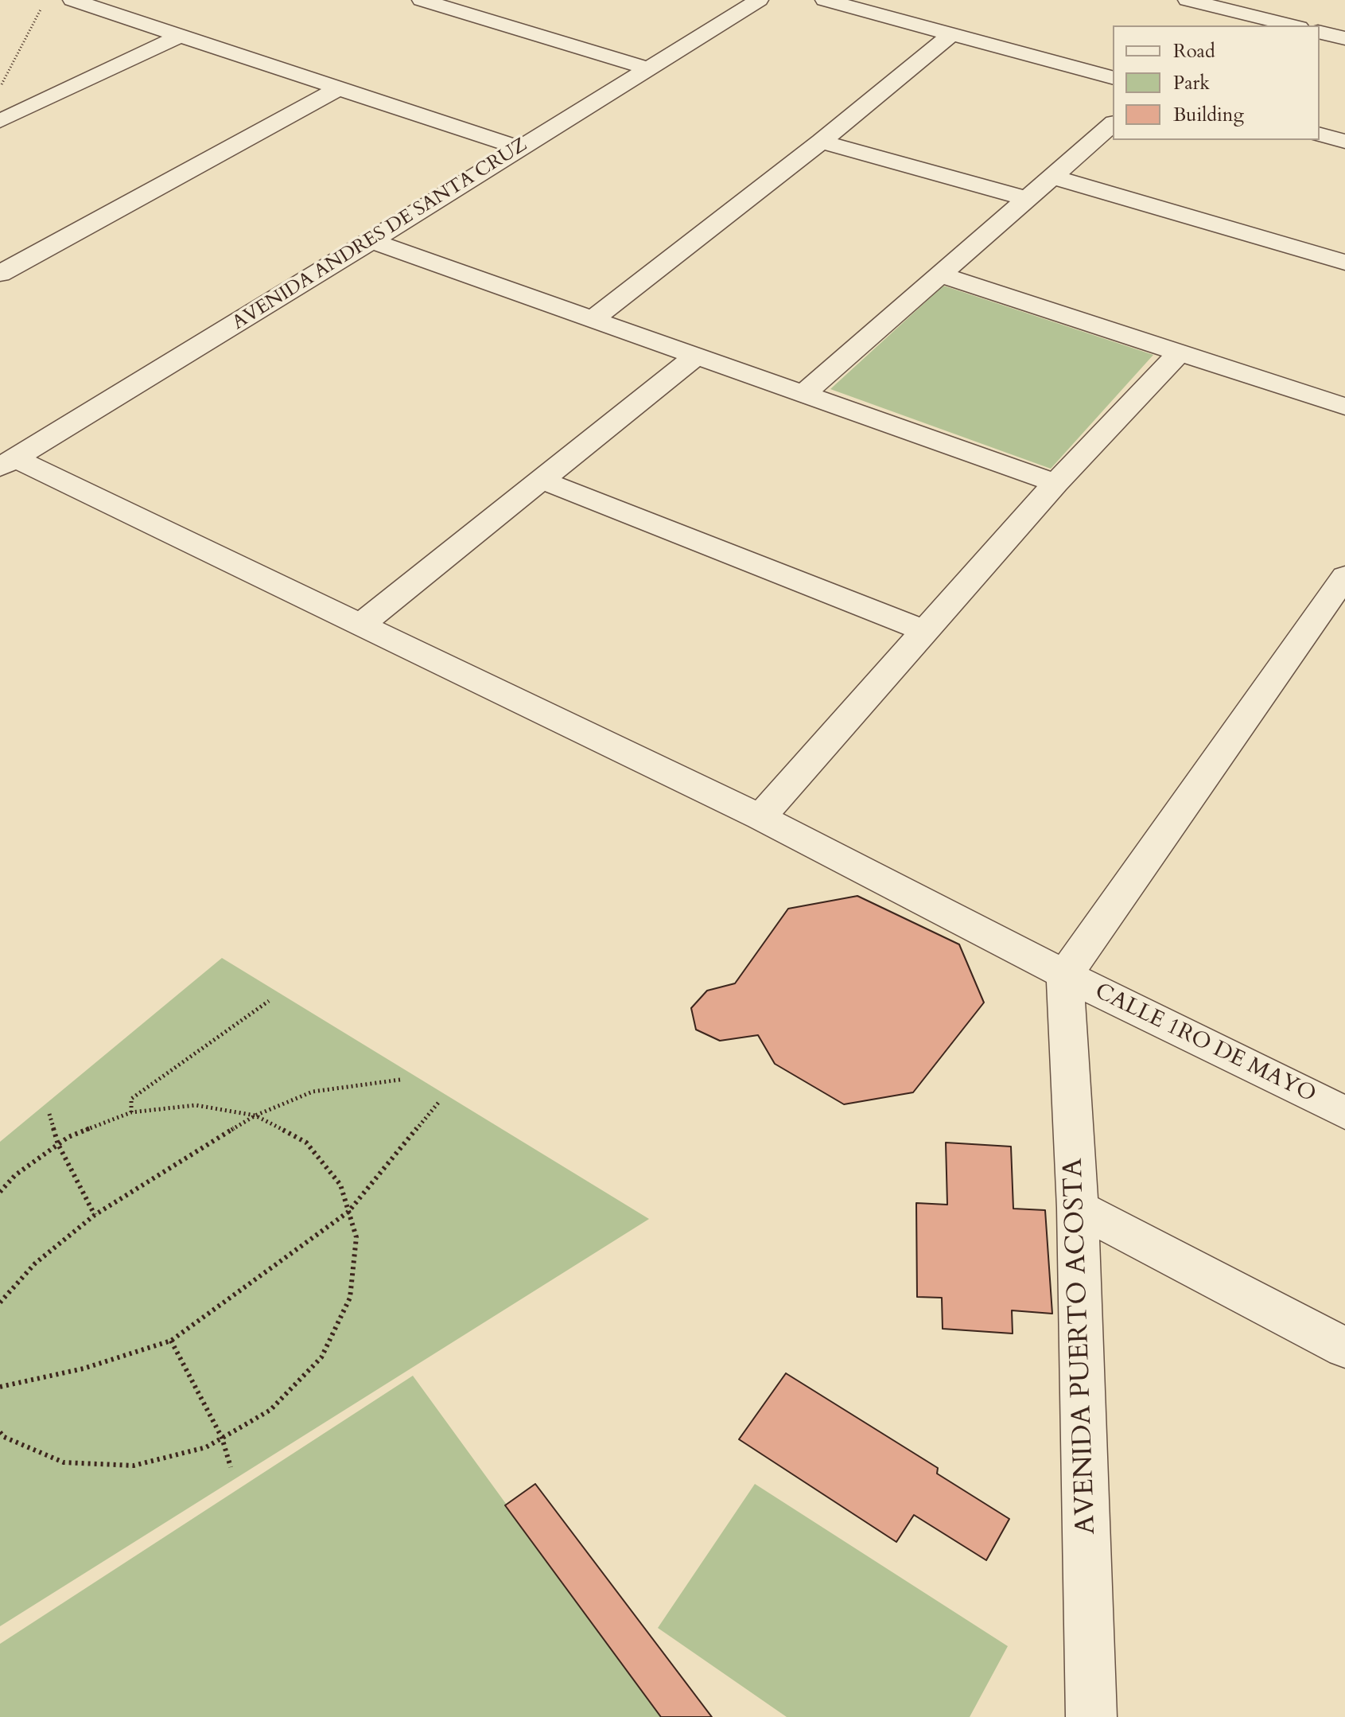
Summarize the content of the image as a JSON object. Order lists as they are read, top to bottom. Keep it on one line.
{"streets":{"street":["AVENIDA ANDRES DE SANTA CRUZ","CALLE 1RO DE MAYO","AVENIDA PUERTO ACOSTA"]},"crossings":[["AVENIDA ANDRES DE SANTA CRUZ","CALLE 1RO DE MAYO"],["CALLE 1RO DE MAYO","AVENIDA PUERTO ACOSTA"]],"legend":["Road","Park","Building"]}
